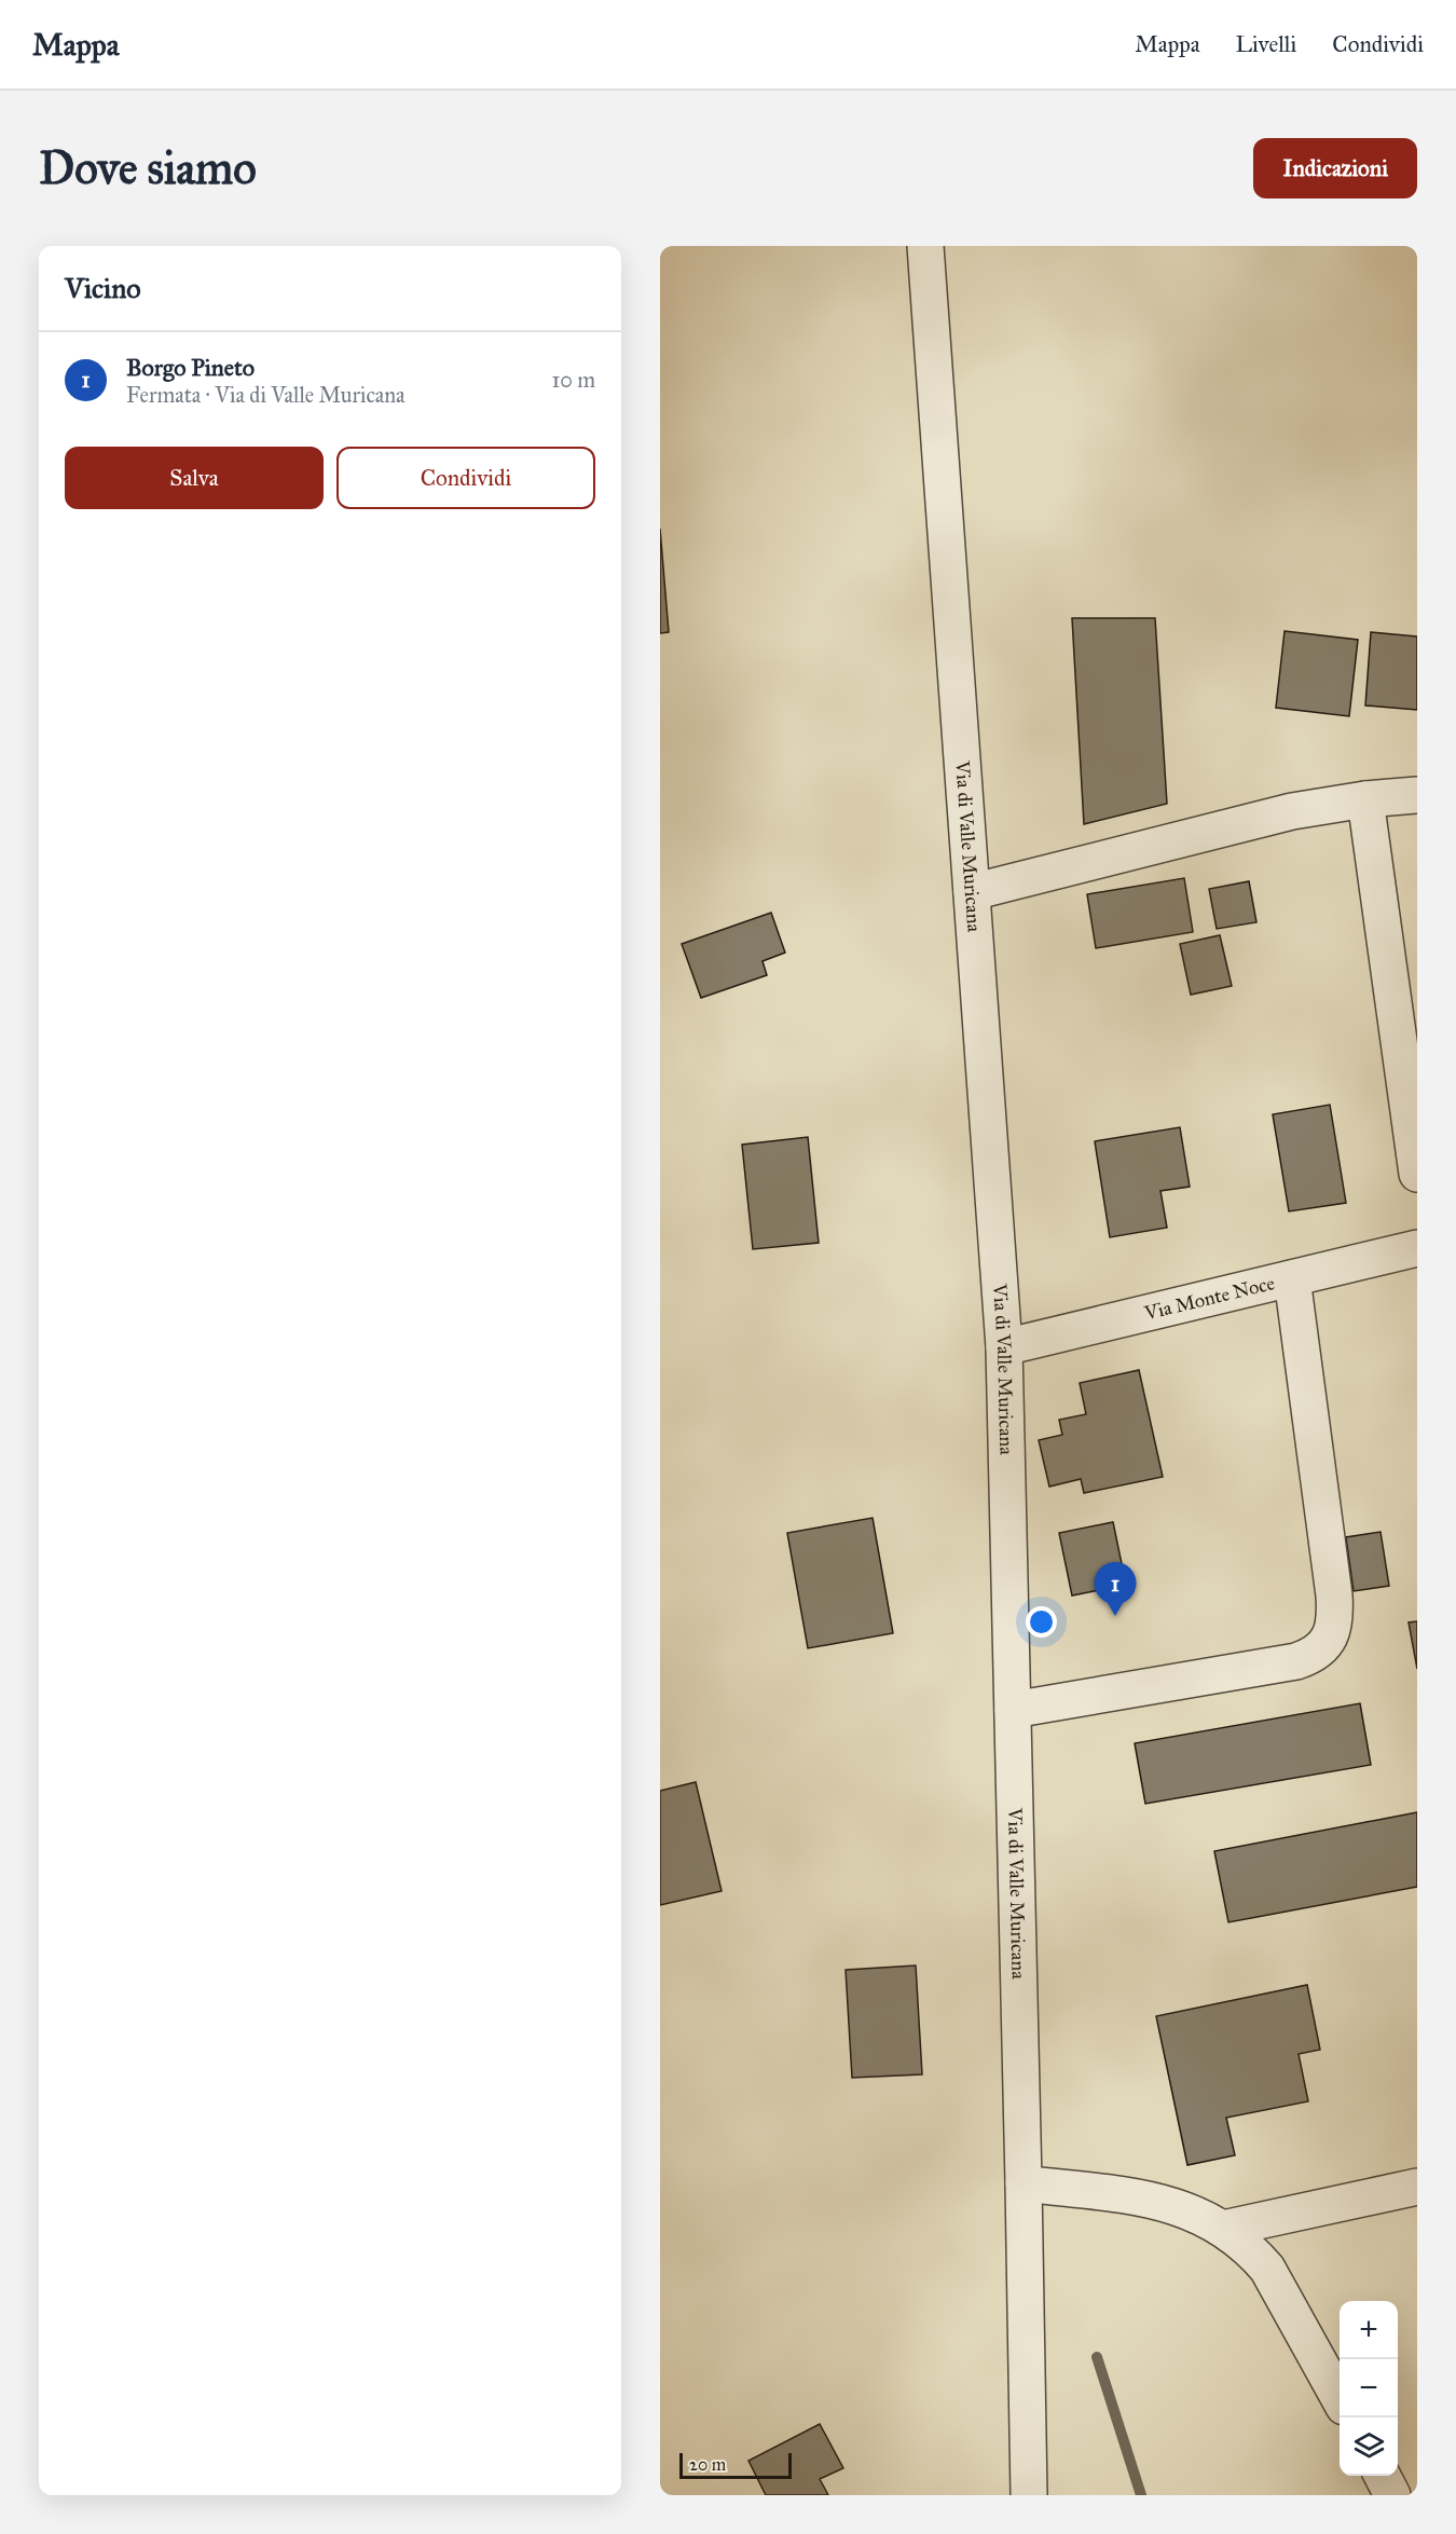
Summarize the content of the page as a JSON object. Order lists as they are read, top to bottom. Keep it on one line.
{"streets":{"street":["Via di Valle Muricana","Via Monte Noce"]},"crossings":[["Via di Valle Muricana","Via Monte Noce"]],"scale_bar":"20 m","page":{"header":"Mappa","nav":["Mappa","Livelli","Condividi"],"buttons":["Indicazioni",["Salva","Condividi"]],"title":"Dove siamo","heading":"Vicino","list":[{"mark":"1","name":"Borgo Pineto","note":"Fermata · Via di Valle Muricana","value":"10 m"}],"pins":"1","map_buttons":["+","−"],"scale":"20 m"}}
